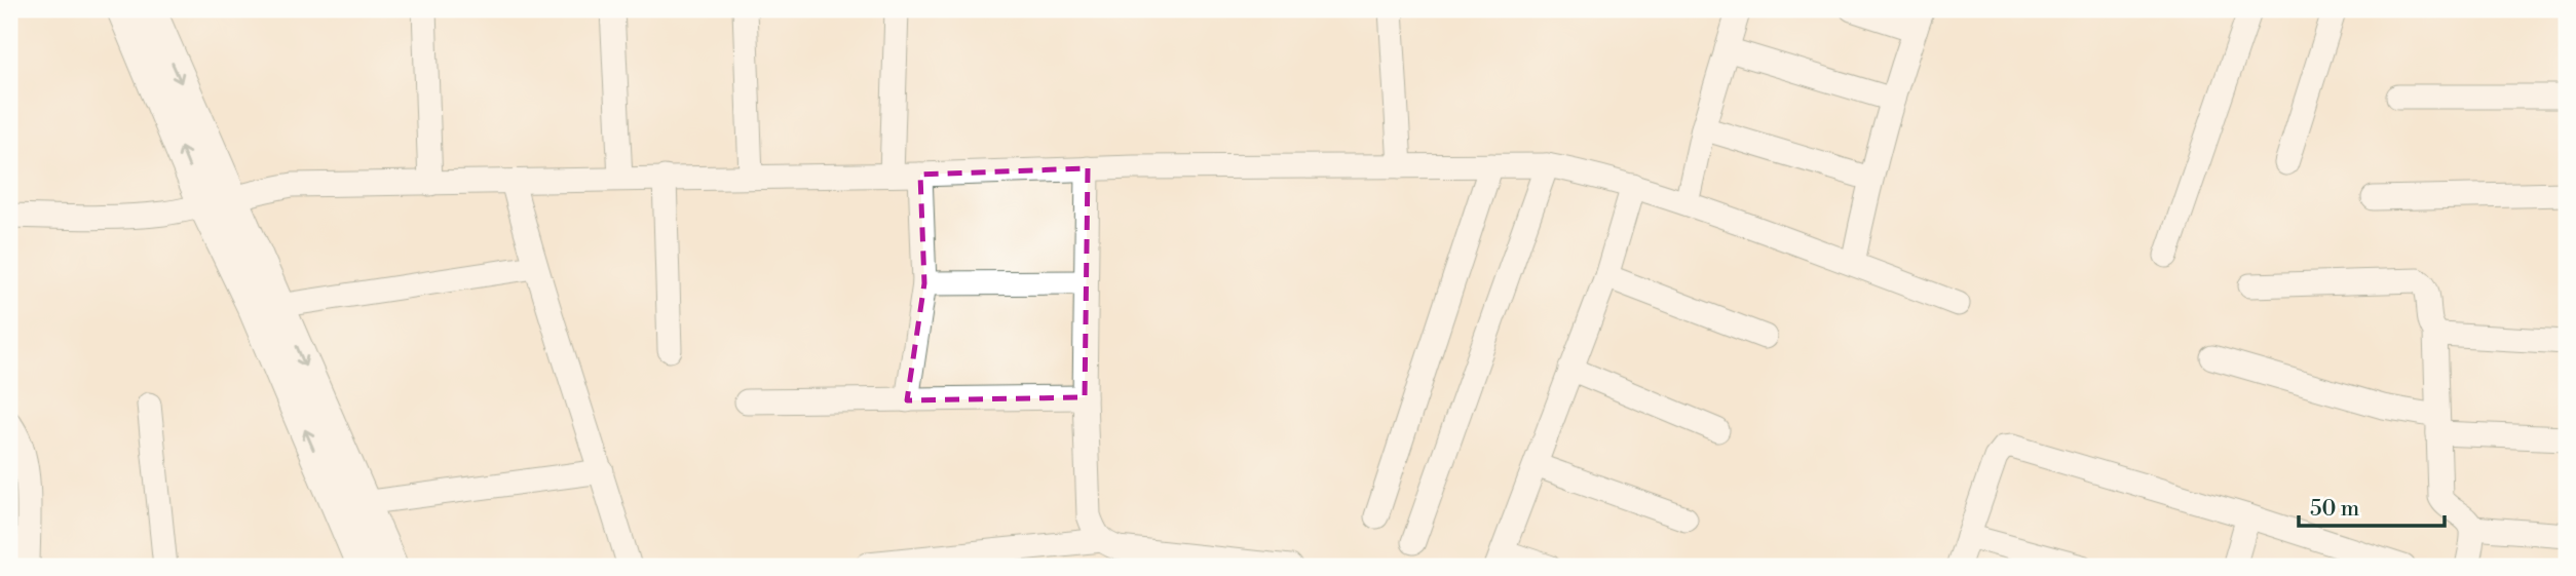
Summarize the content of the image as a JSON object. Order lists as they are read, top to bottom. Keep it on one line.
{"scale_bar":"50 m"}
